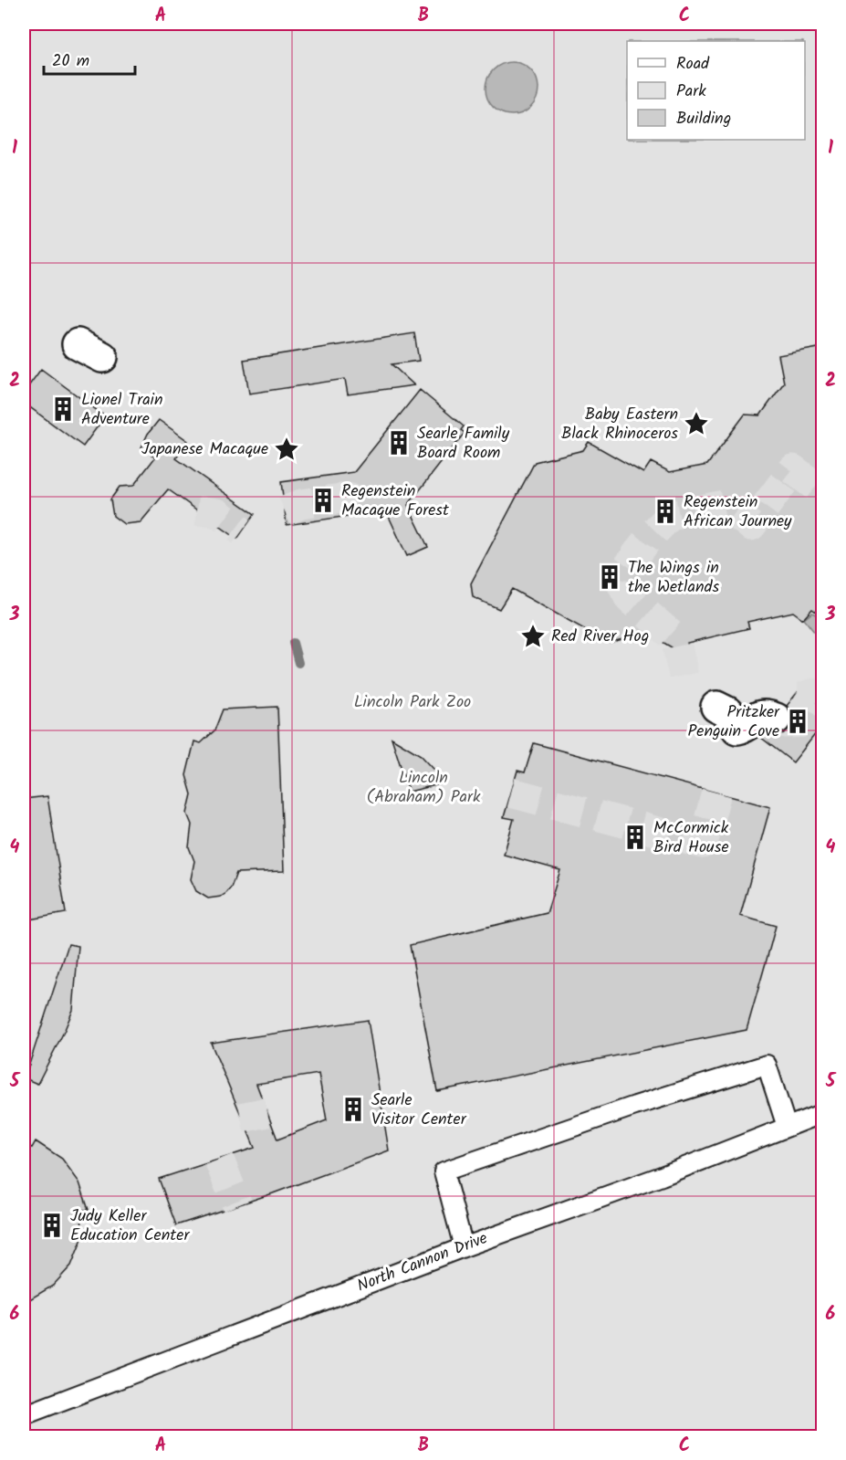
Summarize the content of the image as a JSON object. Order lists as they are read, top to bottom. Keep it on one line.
{"streets":{"lane":["North Cannon Drive"]},"parks":["Lincoln Park Zoo","Lincoln (Abraham) Park"],"places":{"building":["Lionel Train Adventure","Searle Family Board Room","Regenstein Macaque Forest","Regenstein African Journey","The Wings in the Wetlands","Pritzker Penguin Cove","McCormick Bird House","Searle Visitor Center","Judy Keller Education Center"],"place":["Baby Eastern Black Rhinoceros","Japanese Macaque","Red River Hog"]},"legend":["Road","Park","Building"],"scale_bar":"20 m","grid":{"columns":["A","B","C"],"rows":["1","2","3","4","5","6"]}}
